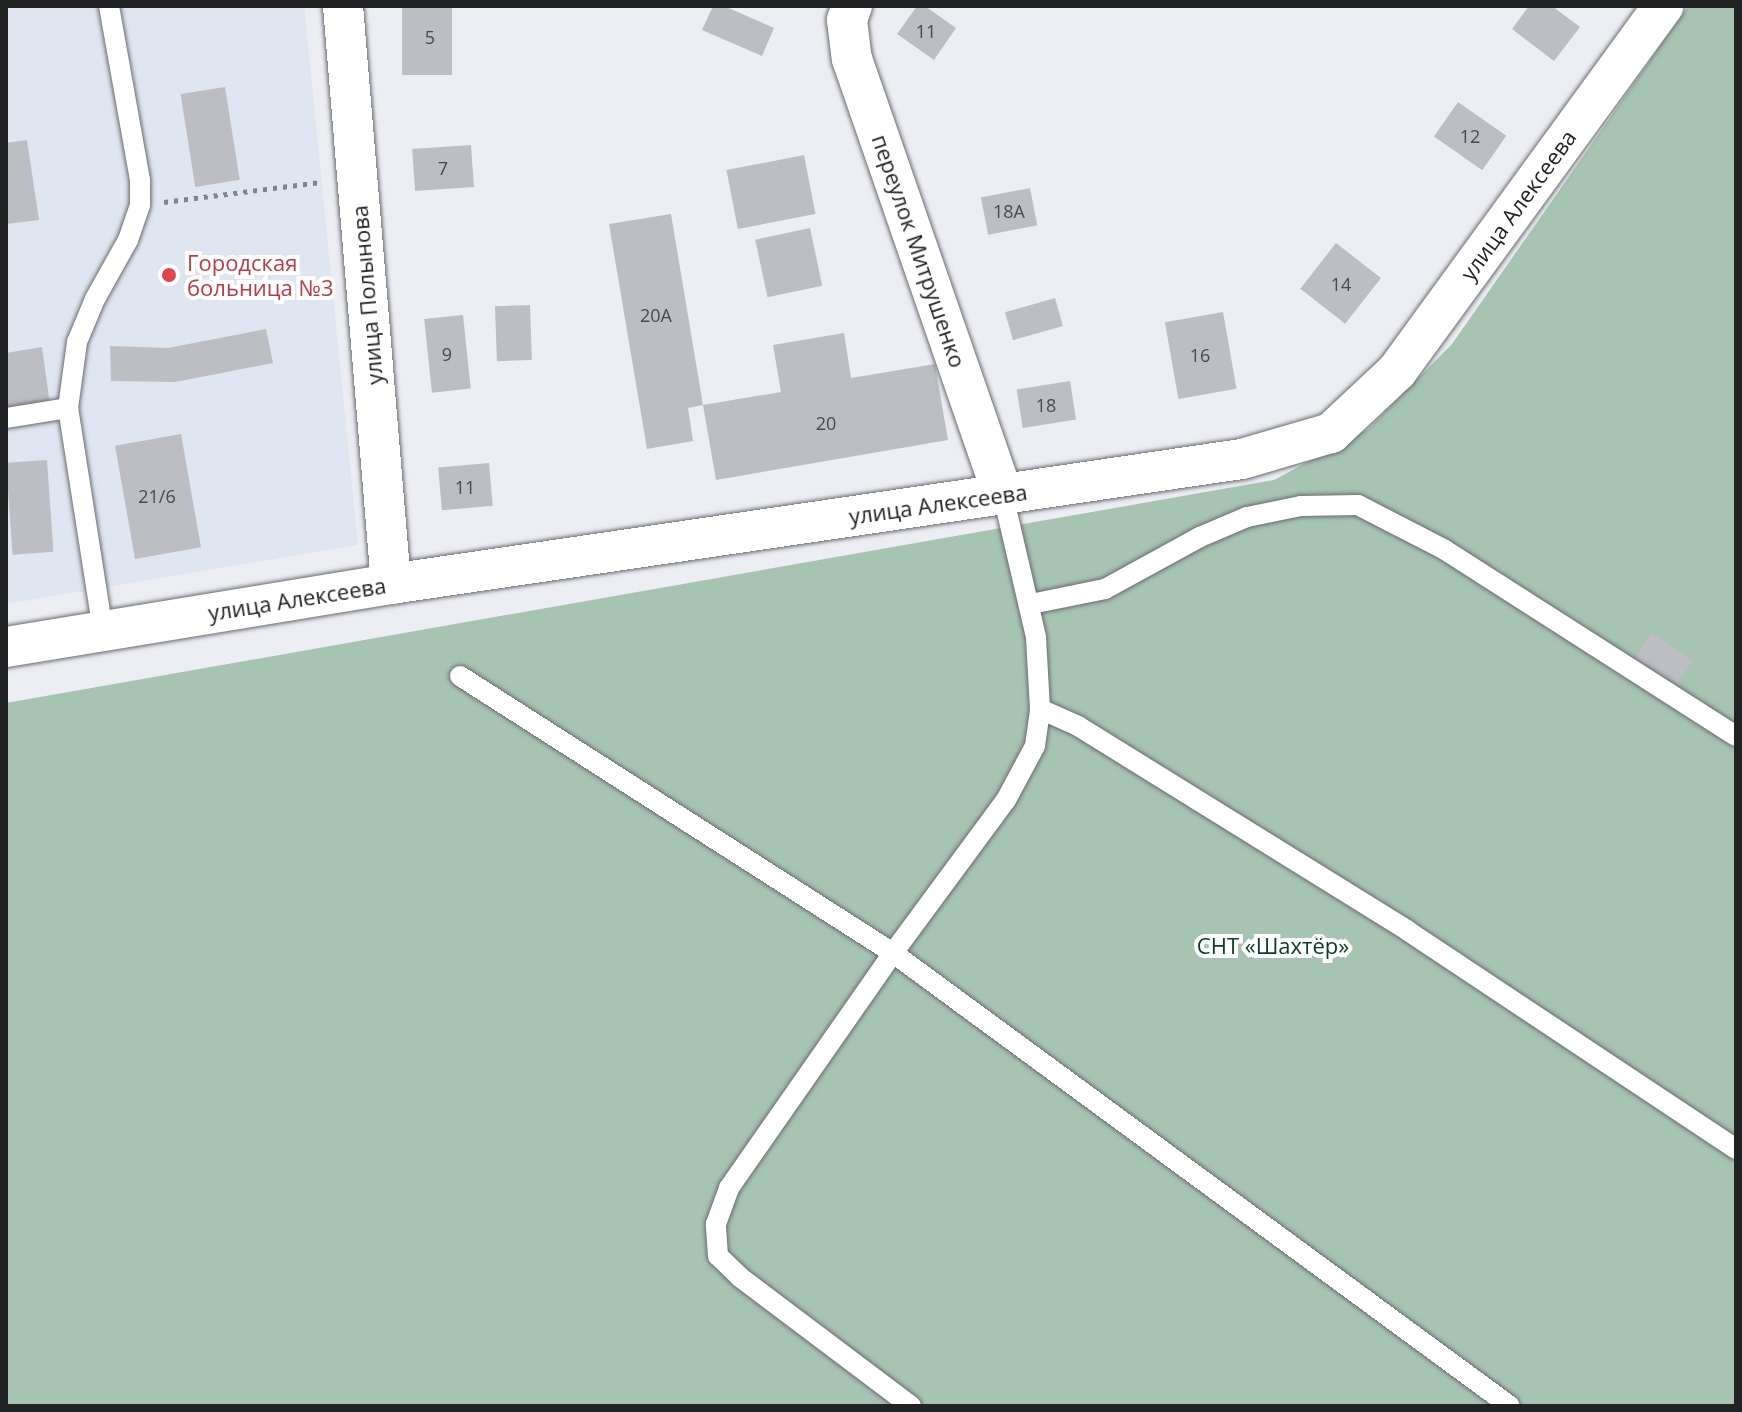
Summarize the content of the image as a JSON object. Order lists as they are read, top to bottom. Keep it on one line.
{"streets":{"street":["улица Алексеева","переулок Митрушенко","улица Полынова"]},"crossings":[["улица Алексеева","переулок Митрушенко"],["улица Алексеева","улица Полынова"]],"parks":["СНТ «Шахтёр»"],"places":["Городская больница №3"],"house_numbers":["11","5","12","7","18А","14","20А","9","16","18","20","11","21/6"]}
